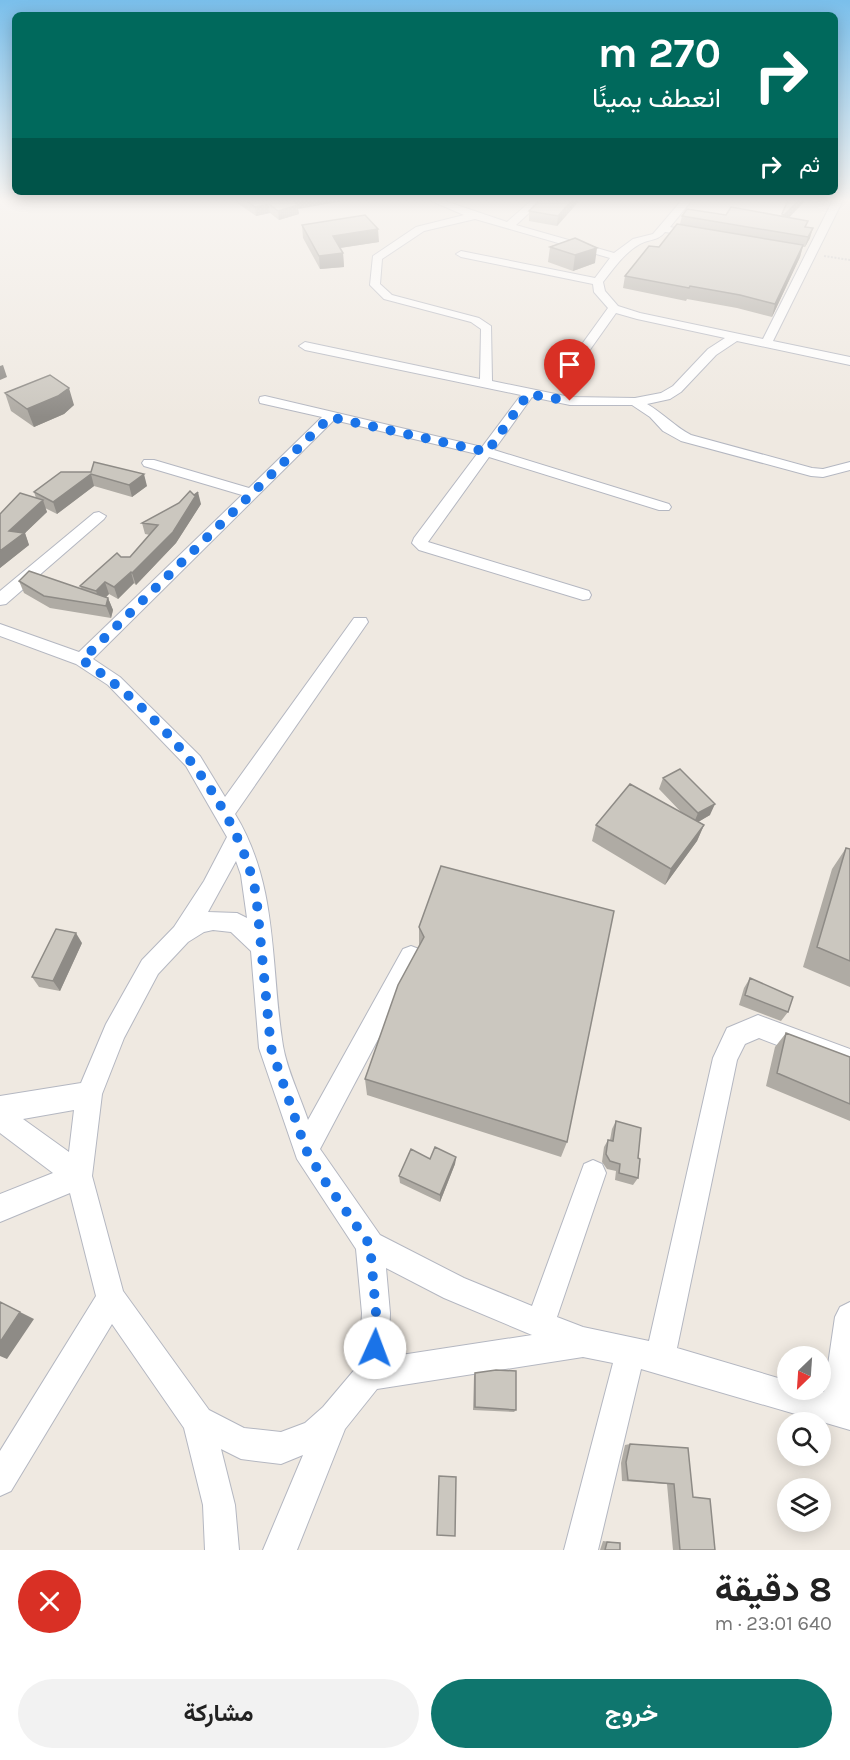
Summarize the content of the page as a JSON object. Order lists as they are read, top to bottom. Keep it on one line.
{"north":"bottom left","page":{"turn":["270 m","انعطف يمينًا"],"then":"ثم","heading":["8 دقيقة","640 m · 23:01"],"buttons":["خروج","مشاركة"]}}
